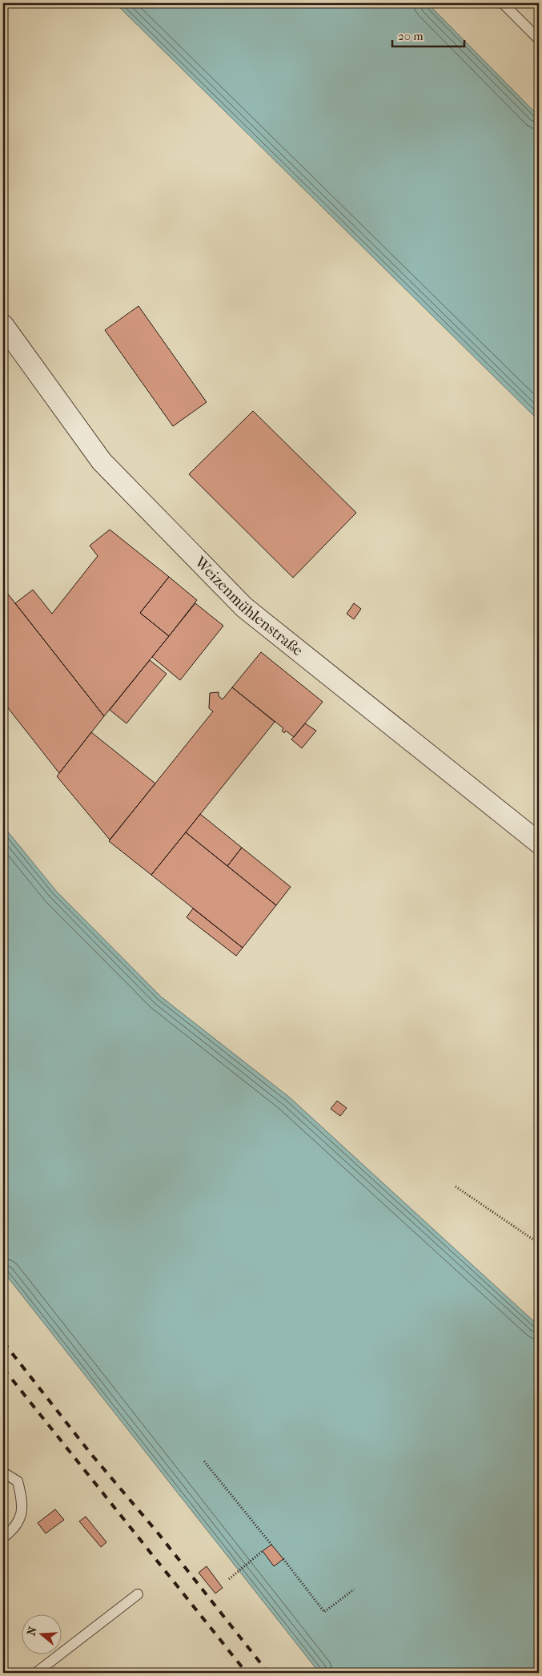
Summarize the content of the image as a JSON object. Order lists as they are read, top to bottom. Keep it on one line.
{"streets":{"street":["Weizenmühlenstraße"]},"scale_bar":"20 m","north":"left"}
